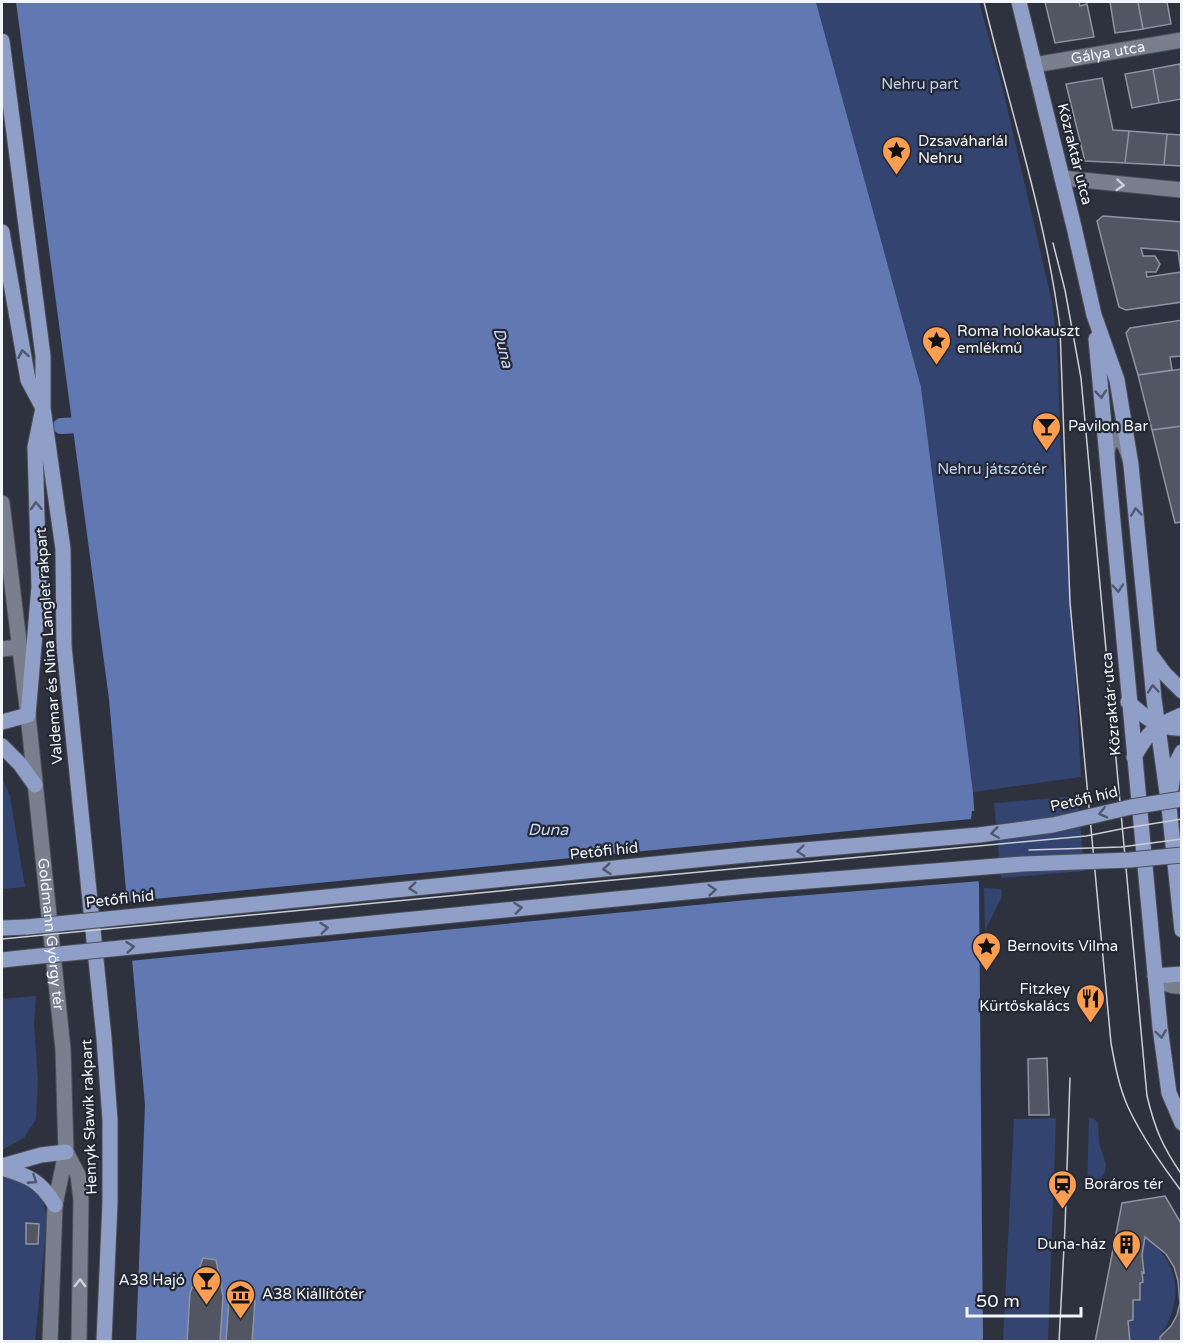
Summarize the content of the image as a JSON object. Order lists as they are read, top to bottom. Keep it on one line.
{"streets":{"main road":["Közraktár utca","Valdemar és Nina Langlet rakpart","Petőfi híd","Henryk Sławik rakpart"],"street":["Gálya utca","Goldmann György tér"]},"crossings":[["Gálya utca","Közraktár utca"],["Közraktár utca","Petőfi híd"],["Valdemar és Nina Langlet rakpart","Henryk Sławik rakpart"]],"water":["Duna"],"parks":["Nehru part","Nehru játszótér"],"places":{"place":["Dzsaváharlál Nehru","Roma holokauszt emlékmű","Bernovits Vilma"],"bar":["Pavilon Bar","A38 Hajó"],"restaurant":["Fitzkey Kürtőskalács"],"station":["Boráros tér"],"building":["Duna-ház"],"museum":["A38 Kiállítótér"]},"scale_bar":"50 m"}
